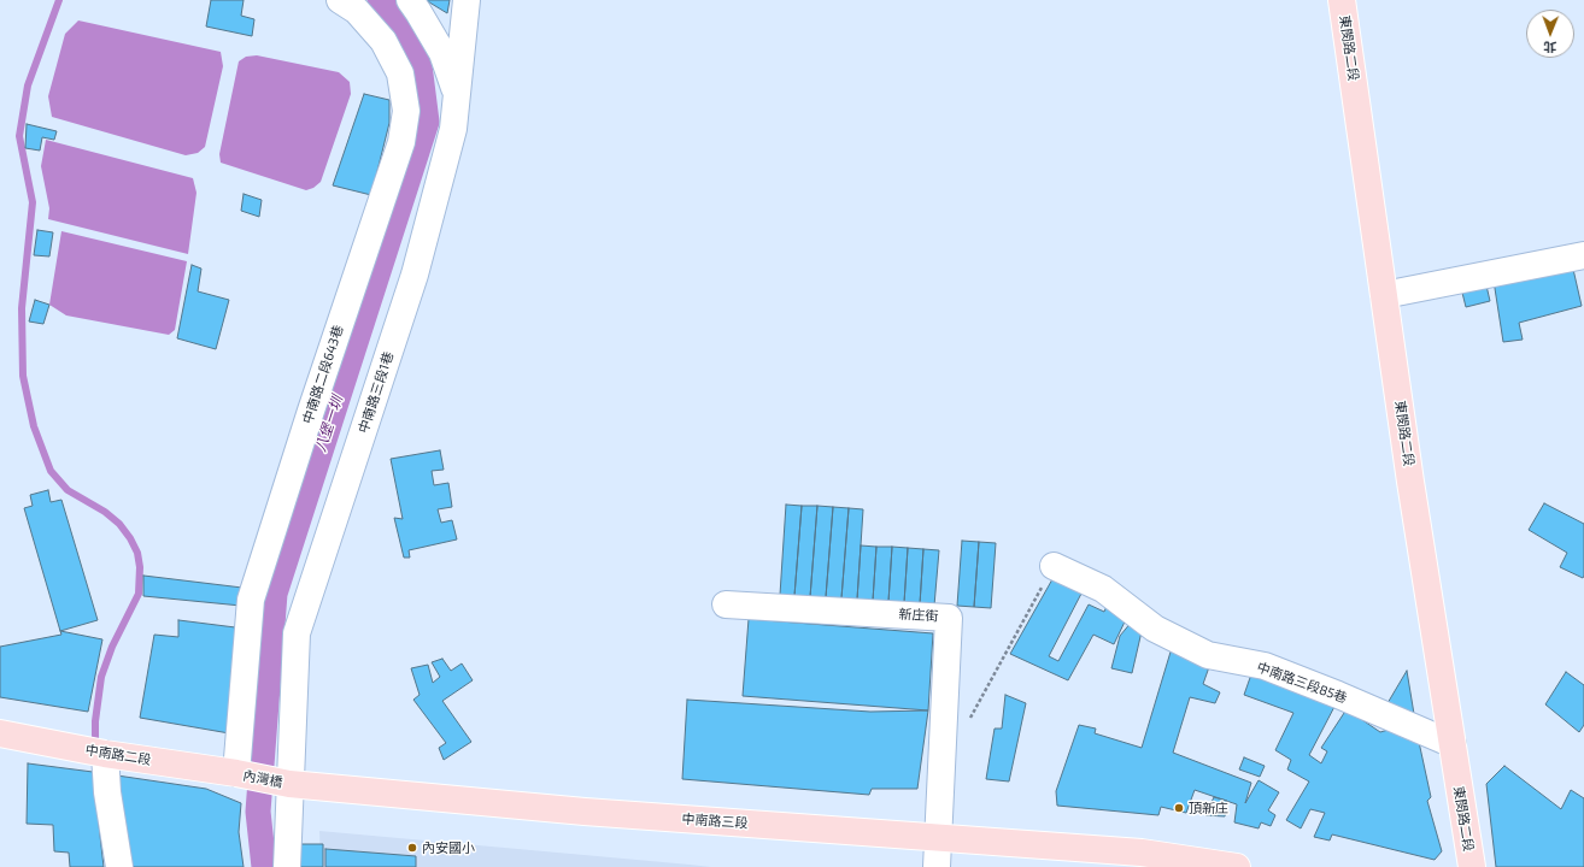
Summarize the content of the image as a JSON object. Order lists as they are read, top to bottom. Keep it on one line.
{"streets":{"main road":["東閔路二段","中南路二段","內灣橋","中南路三段"],"street":["中南路二段643巷","中南路三段1巷","新庄街","中南路三段85巷"]},"crossings":[["東閔路二段","中南路三段85巷"],["中南路二段643巷","中南路二段"],["中南路二段643巷","內灣橋"],["中南路三段1巷","內灣橋"],["中南路三段1巷","中南路三段"],["新庄街","中南路三段"],["中南路二段","內灣橋"],["內灣橋","中南路三段"]],"water":["八堡一圳"],"places":["頂新庄","內安國小"],"north":"bottom"}
